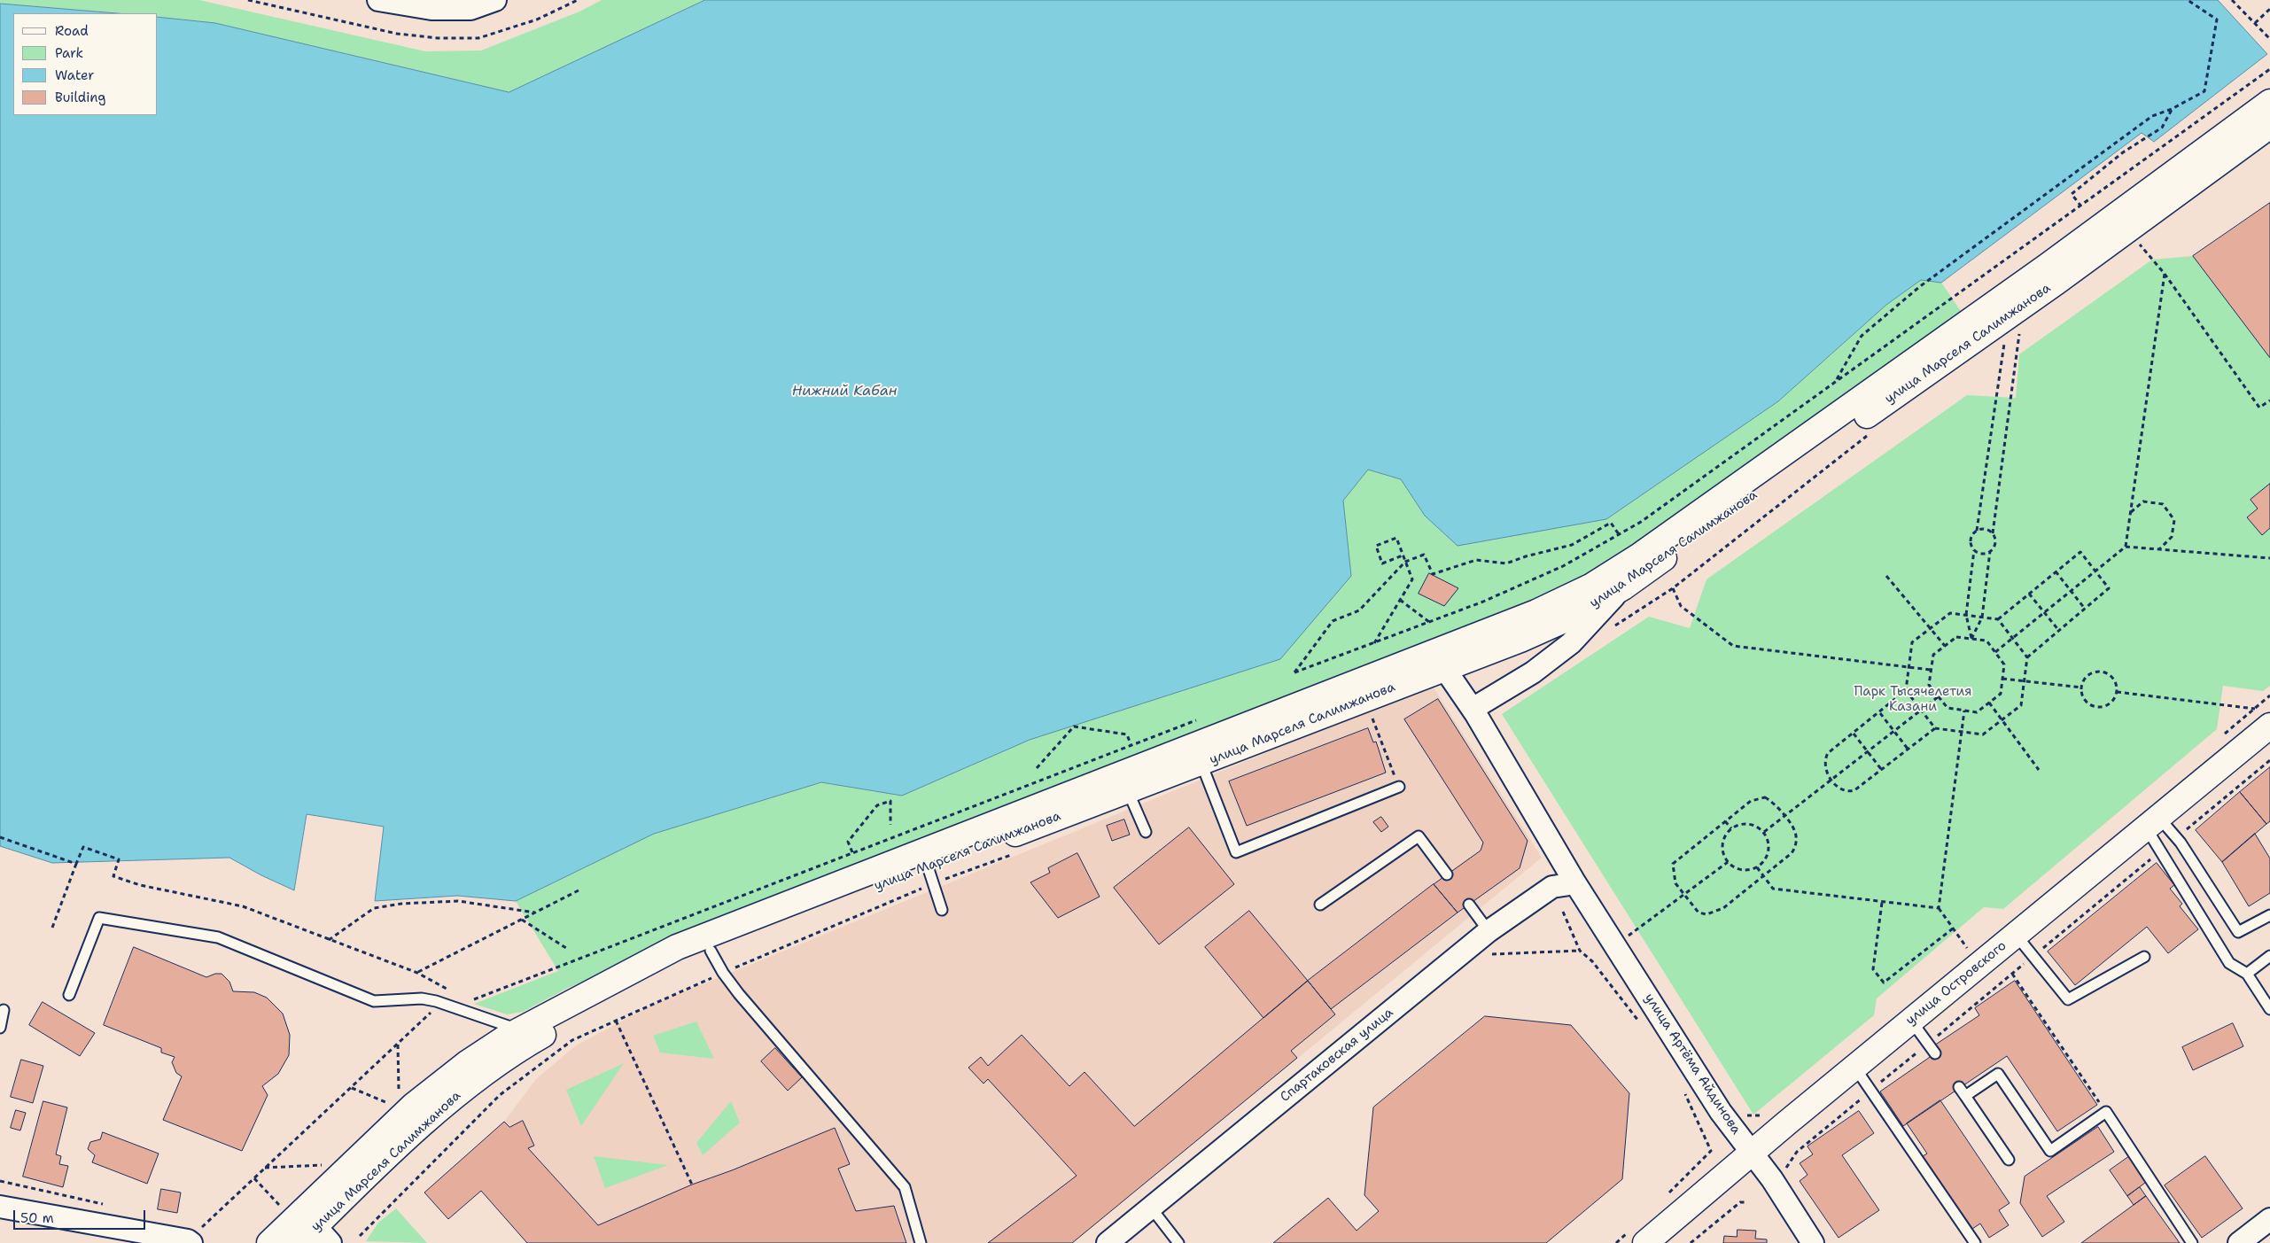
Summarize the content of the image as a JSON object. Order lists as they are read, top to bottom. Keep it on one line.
{"streets":{"main road":["улица Марселя Салимжанова","улица Островского"],"street":["Спартаковская улица","улица Артёма Айдинова"]},"crossings":[["улица Марселя Салимжанова","улица Артёма Айдинова"],["улица Островского","улица Артёма Айдинова"],["Спартаковская улица","улица Артёма Айдинова"]],"water":["Нижний Кабан"],"parks":["Парк Тысячелетия Казани"],"legend":["Road","Park","Water","Building"],"scale_bar":"50 m"}
